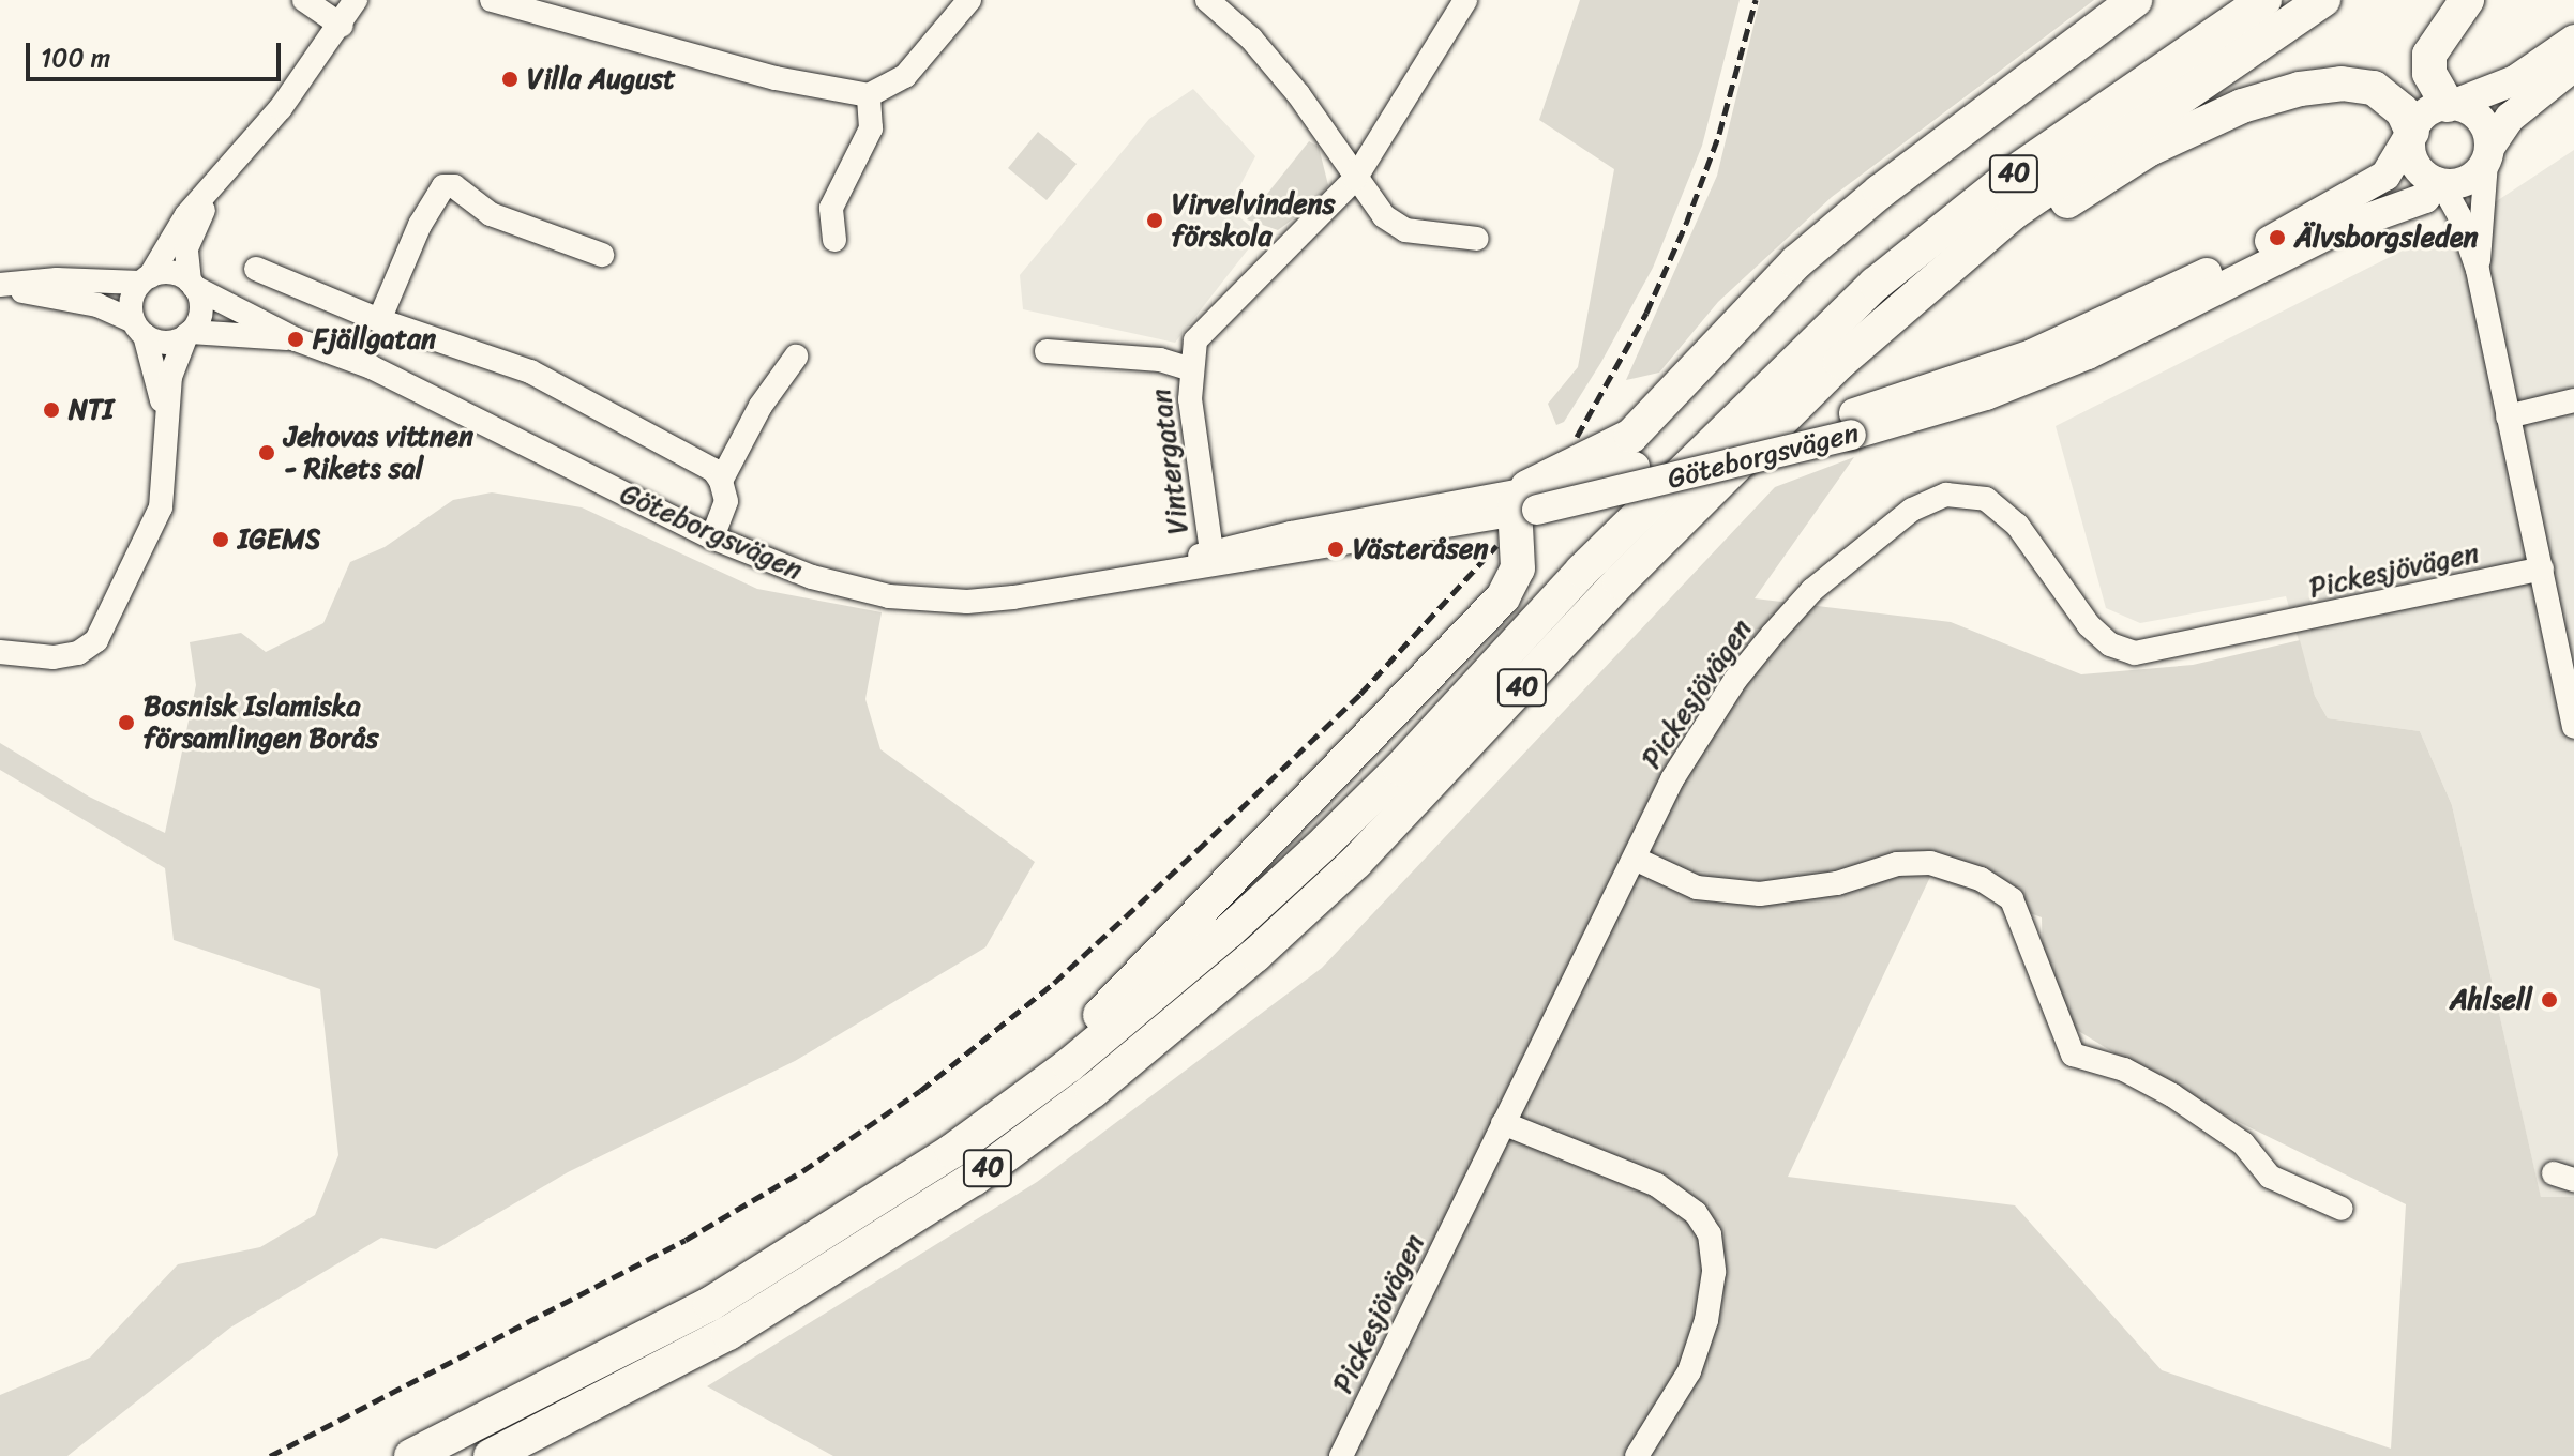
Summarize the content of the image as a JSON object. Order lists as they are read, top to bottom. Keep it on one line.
{"streets":{"highway":["40"],"main road":["Göteborgsvägen"],"street":["Vintergatan","Pickesjövägen"]},"crossings":[["Göteborgsvägen","Vintergatan"]],"places":["Villa August","Virvelvindens förskola","Älvsborgsleden","Fjällgatan","NTI","Jehovas vittnen - Rikets sal","IGEMS","Västeråsen","Bosnisk Islamiska församlingen Borås","Ahlsell"],"scale_bar":"100 m"}
